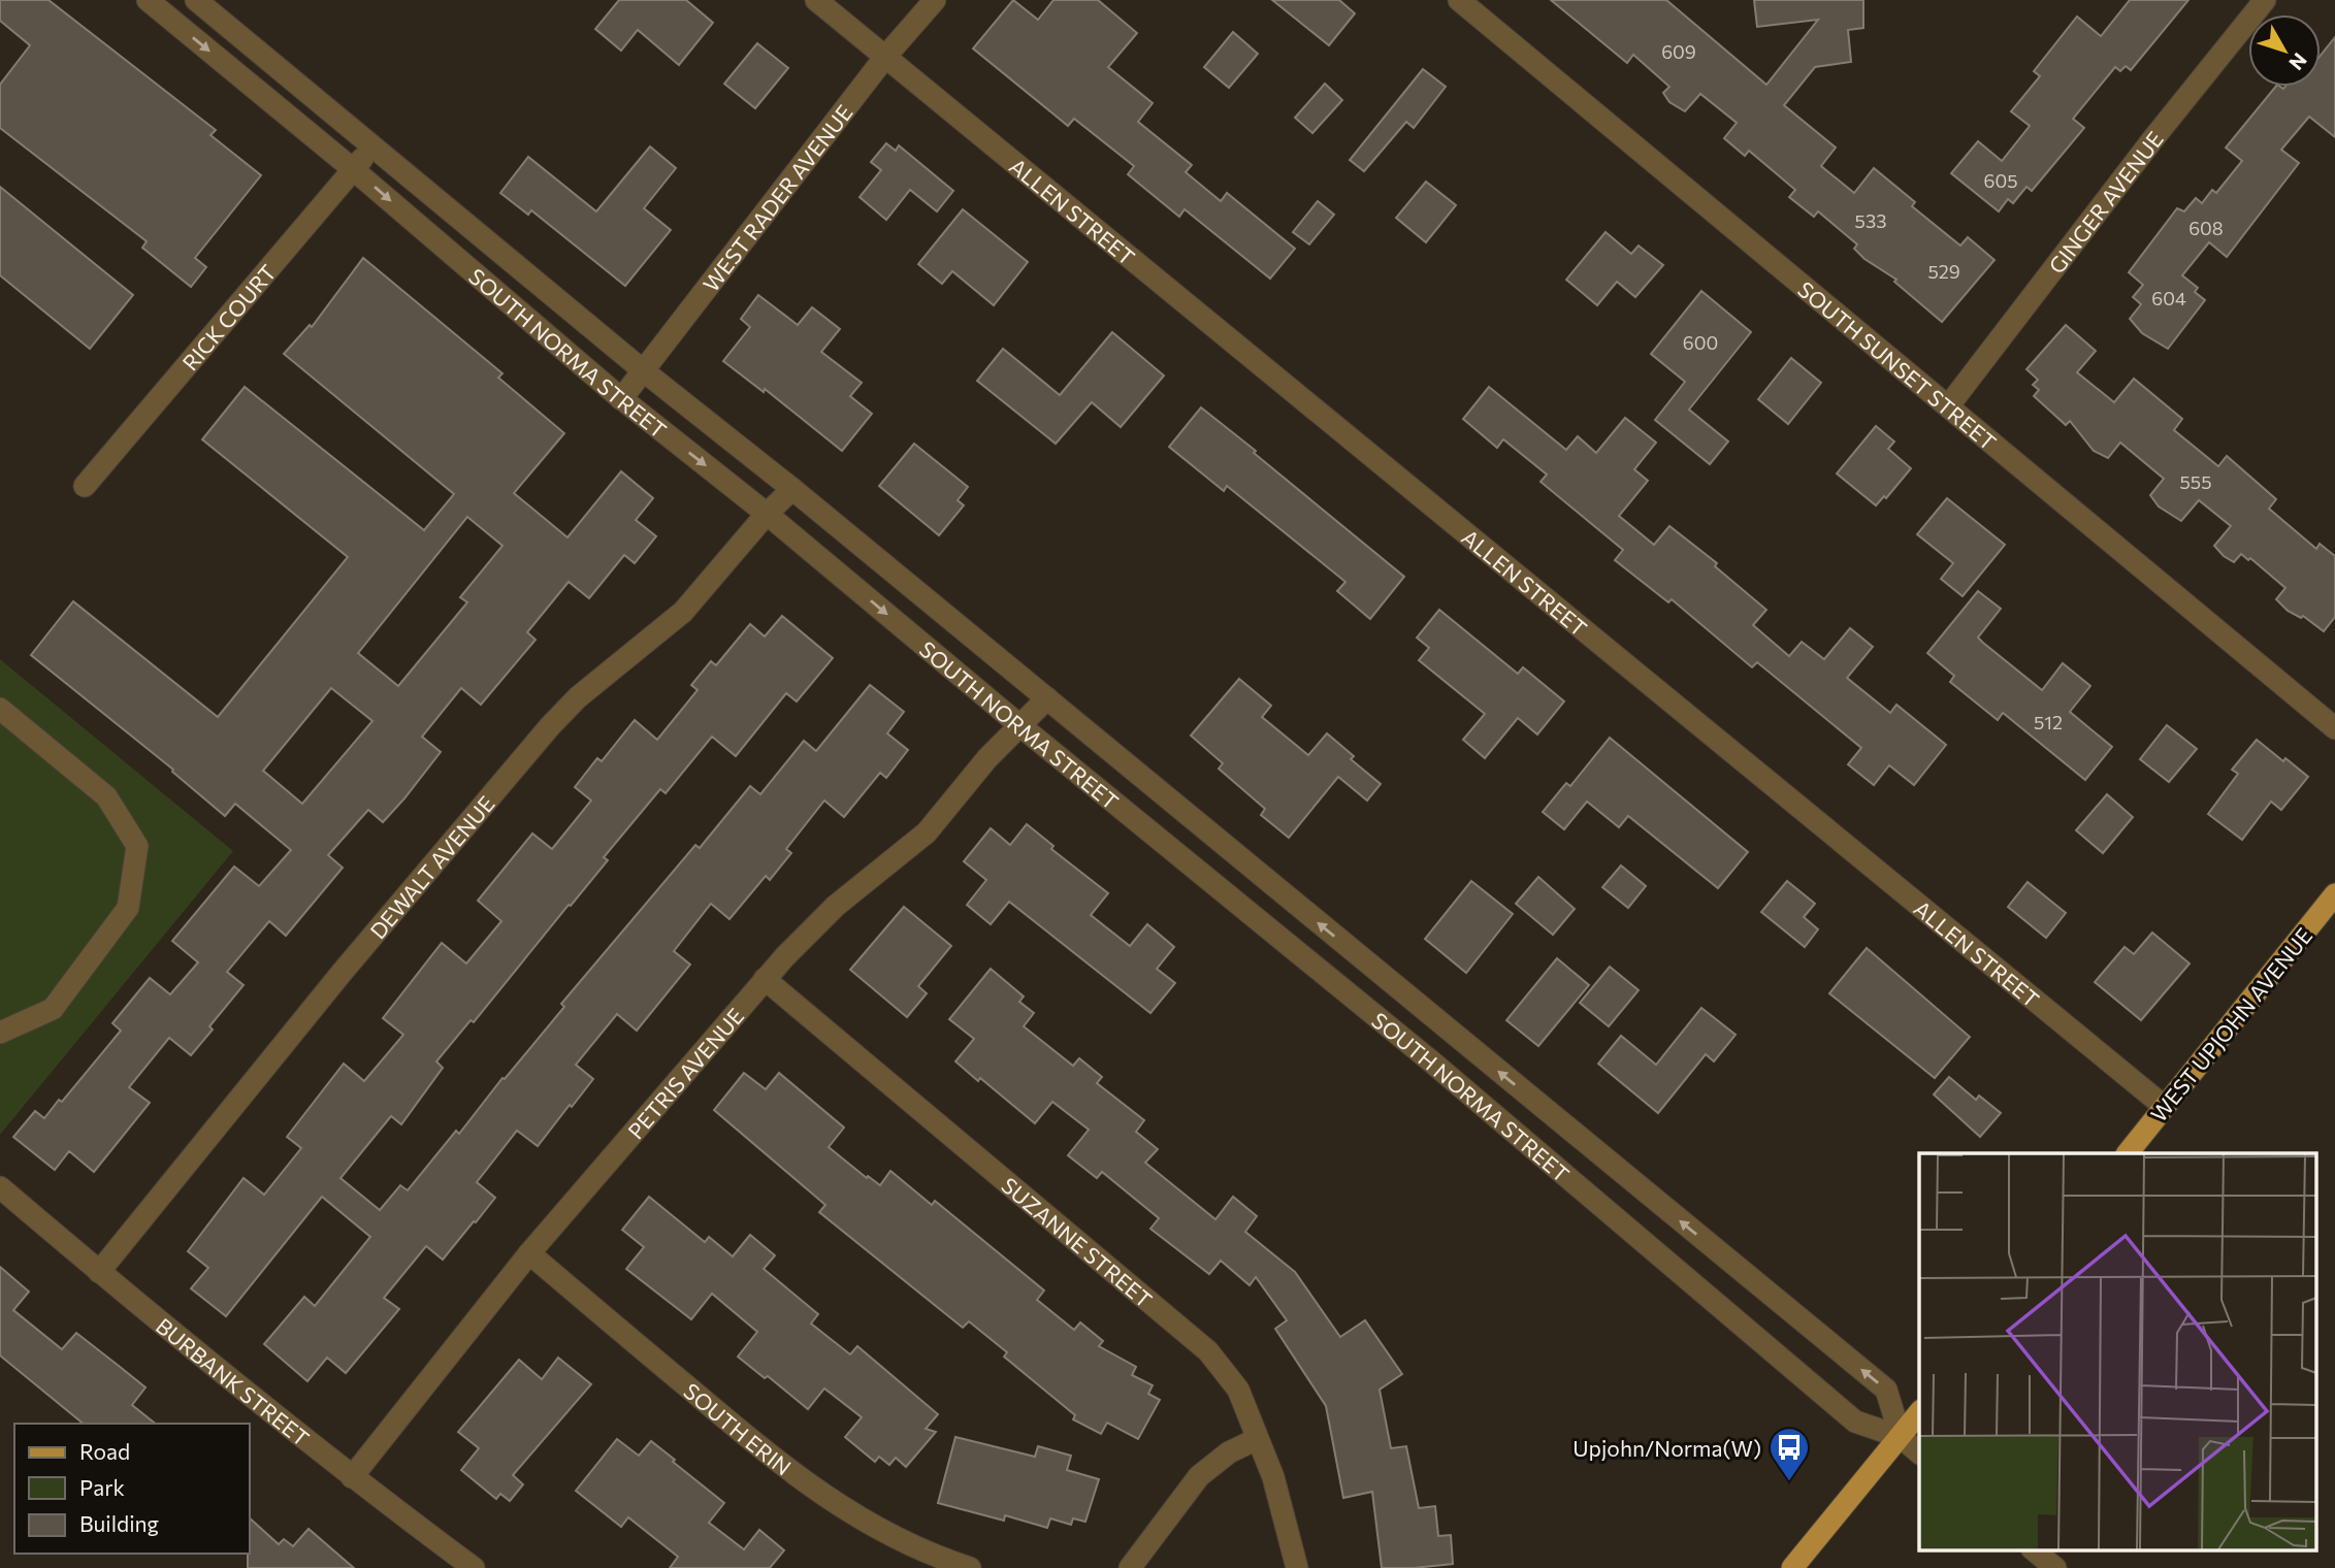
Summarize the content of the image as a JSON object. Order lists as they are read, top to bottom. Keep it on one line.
{"streets":{"main road":["WEST UPJOHN AVENUE"],"street":["WEST RADER AVENUE","GINGER AVENUE","ALLEN STREET","RICK COURT","SOUTH NORMA STREET","SOUTH SUNSET STREET","DEWALT AVENUE","PETRIS AVENUE","SUZANNE STREET","BURBANK STREET","SOUTH ERIN"]},"crossings":[["WEST RADER AVENUE","ALLEN STREET"],["WEST RADER AVENUE","SOUTH NORMA STREET"],["GINGER AVENUE","SOUTH SUNSET STREET"],["ALLEN STREET","WEST UPJOHN AVENUE"],["RICK COURT","SOUTH NORMA STREET"],["SOUTH NORMA STREET","DEWALT AVENUE"],["SOUTH NORMA STREET","PETRIS AVENUE"],["DEWALT AVENUE","BURBANK STREET"],["PETRIS AVENUE","SUZANNE STREET"],["PETRIS AVENUE","BURBANK STREET"],["PETRIS AVENUE","SOUTH ERIN"]],"places":{"bus stop":["Upjohn/Norma(W)"]},"house_numbers":["609","605","533","608","529","604","600","555","512"],"legend":["Road","Park","Building"],"north":"bottom right"}
